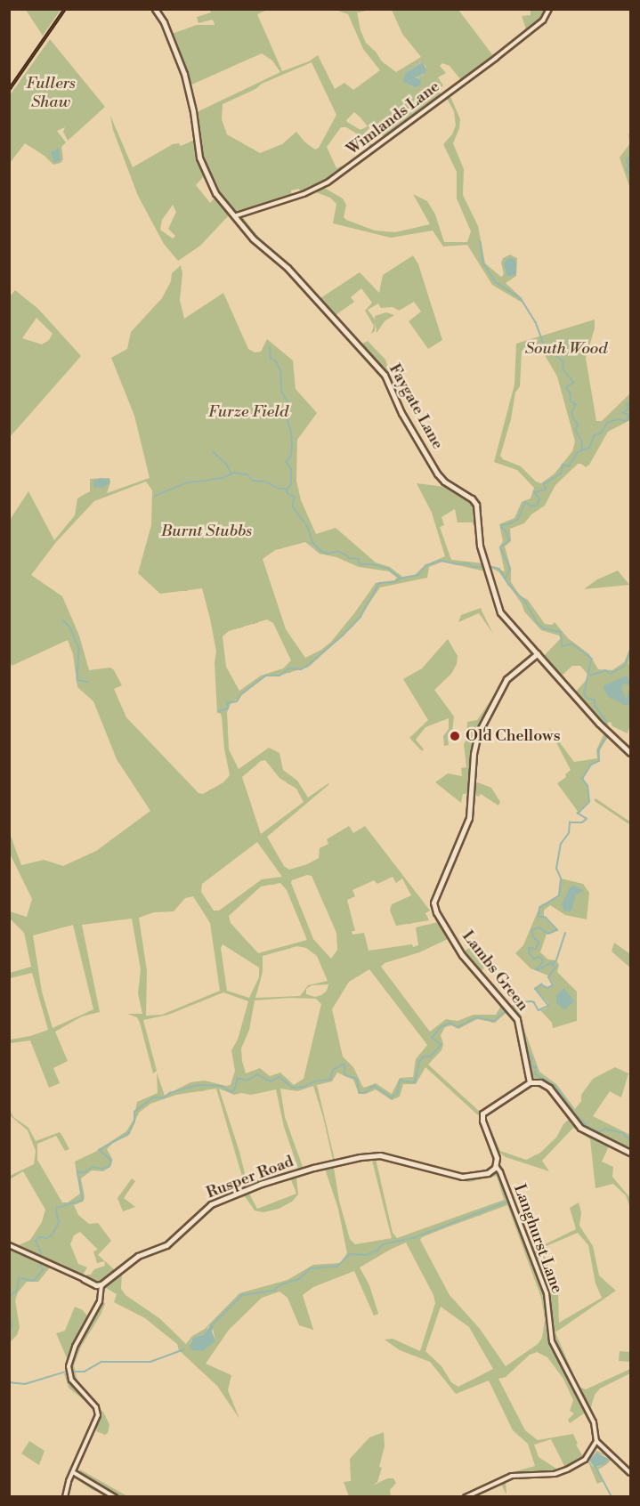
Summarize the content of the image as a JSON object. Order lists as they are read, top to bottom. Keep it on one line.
{"streets":{"street":["Wimlands Lane","Faygate Lane","Lambs Green","Rusper Road","Langhurst Lane"]},"crossings":[["Wimlands Lane","Faygate Lane"],["Faygate Lane","Lambs Green"],["Rusper Road","Langhurst Lane"]],"parks":["Fullers Shaw","South Wood","Furze Field","Burnt Stubbs"],"places":["Old Chellows"]}
